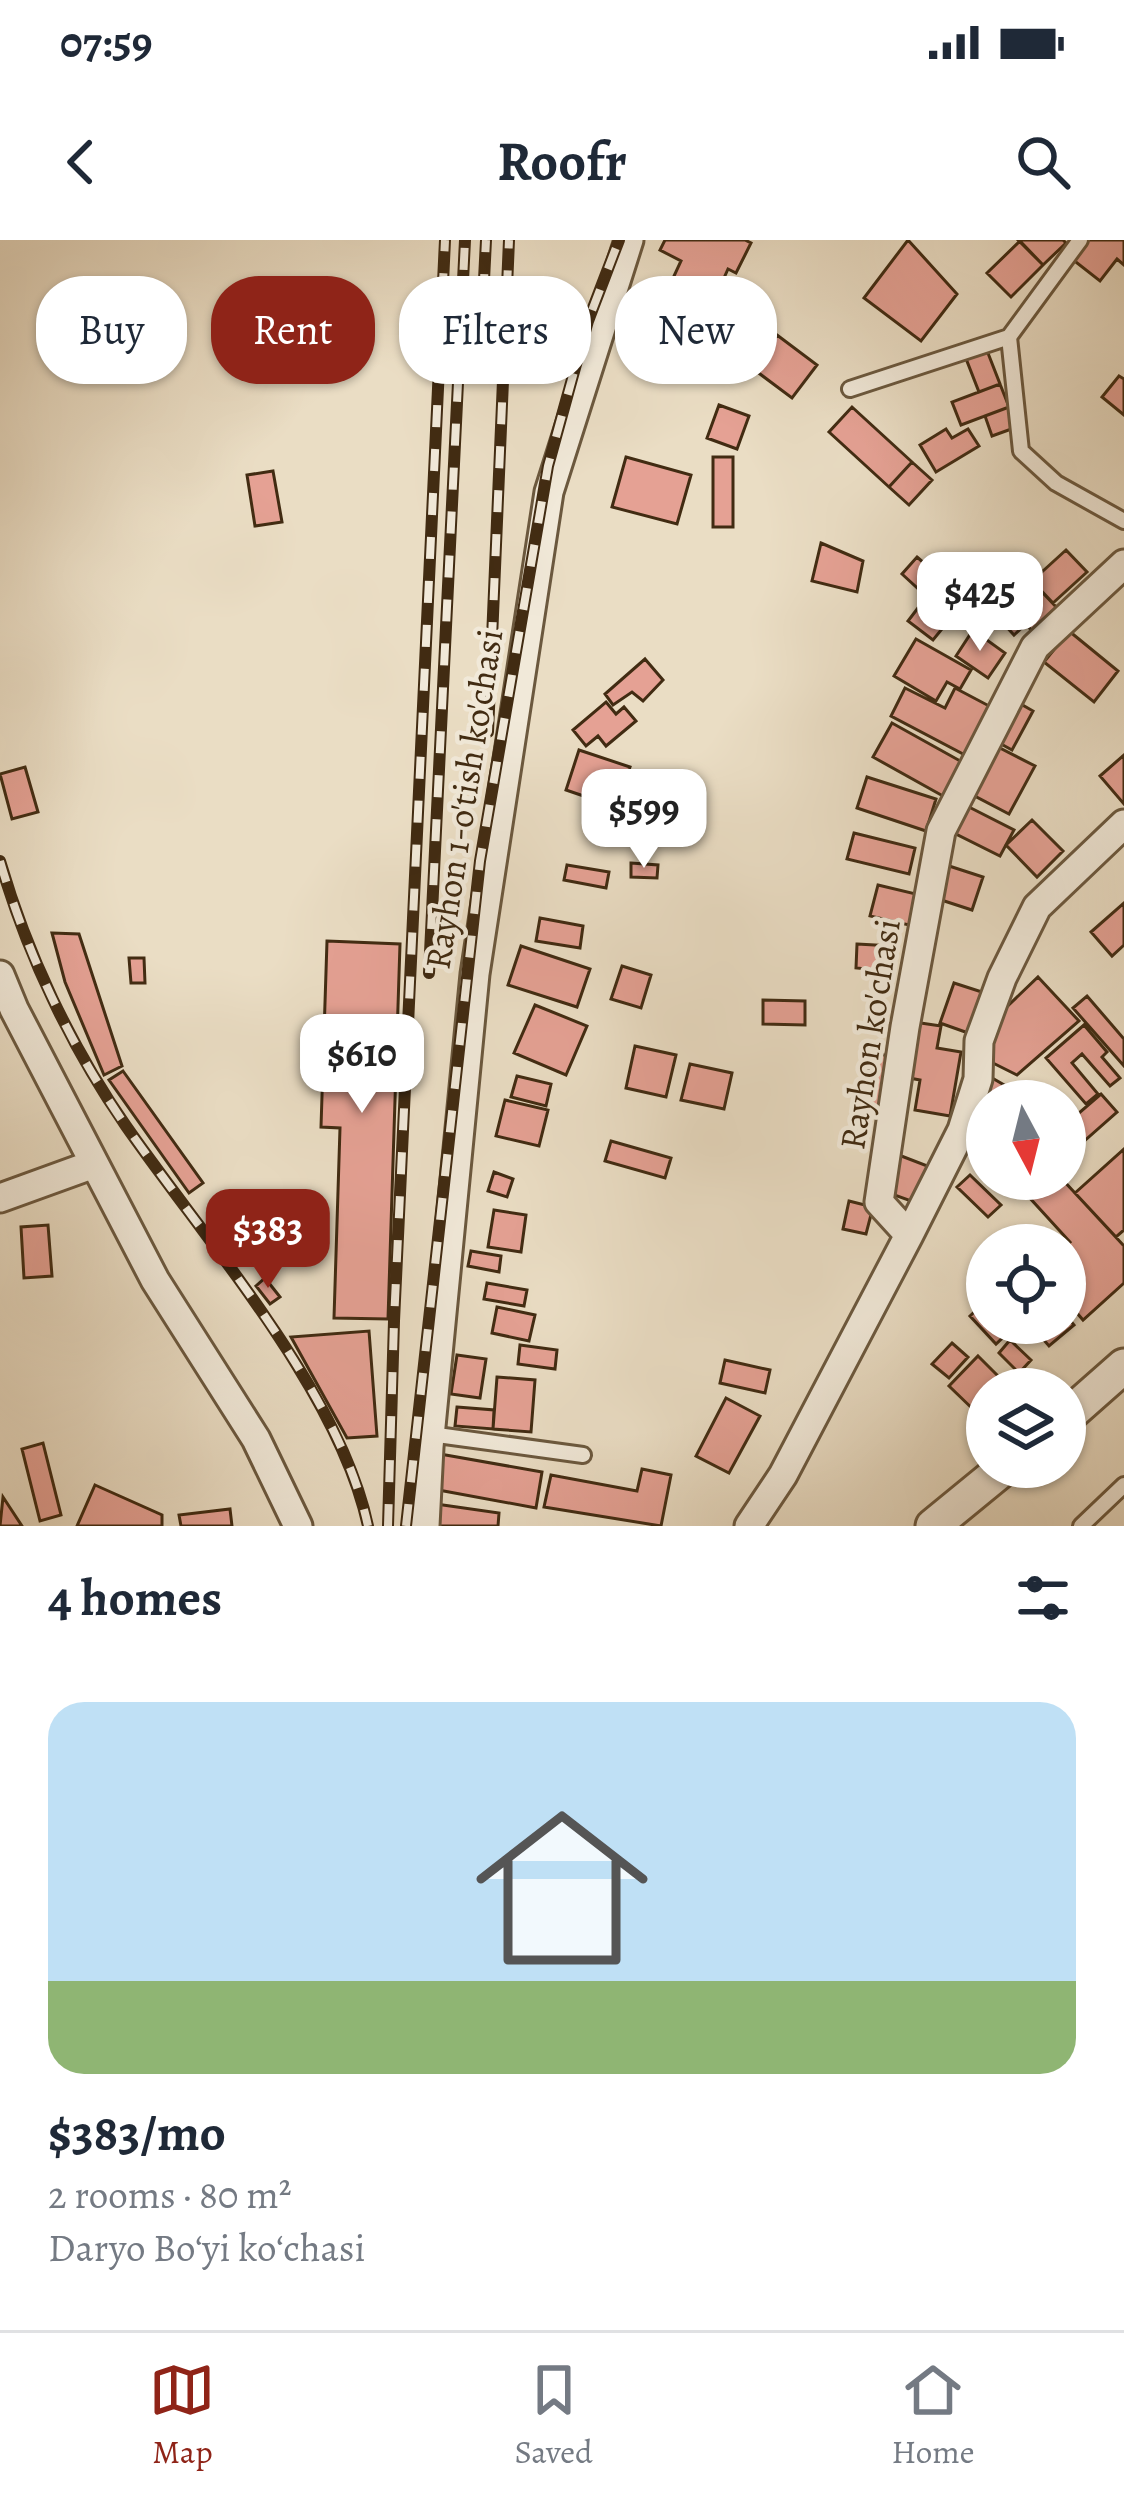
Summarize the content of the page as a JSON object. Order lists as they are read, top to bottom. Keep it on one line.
{"streets":{"street":["Rayhon 1-o'tish ko'chasi","Rayhon ko'chasi"]},"north":"bottom","page":{"status":"07:59","header":"Roofr","chip":["Buy","Rent","Filters","New"],"price":["$425","$599","$610","$383"],"heading":"4 homes","list":[{"name":"$383/mo","note":"2 rooms · 80 m² · Daryo Boʻyi koʻchasi"}],"tabs":["Map","Saved","Home"]}}
